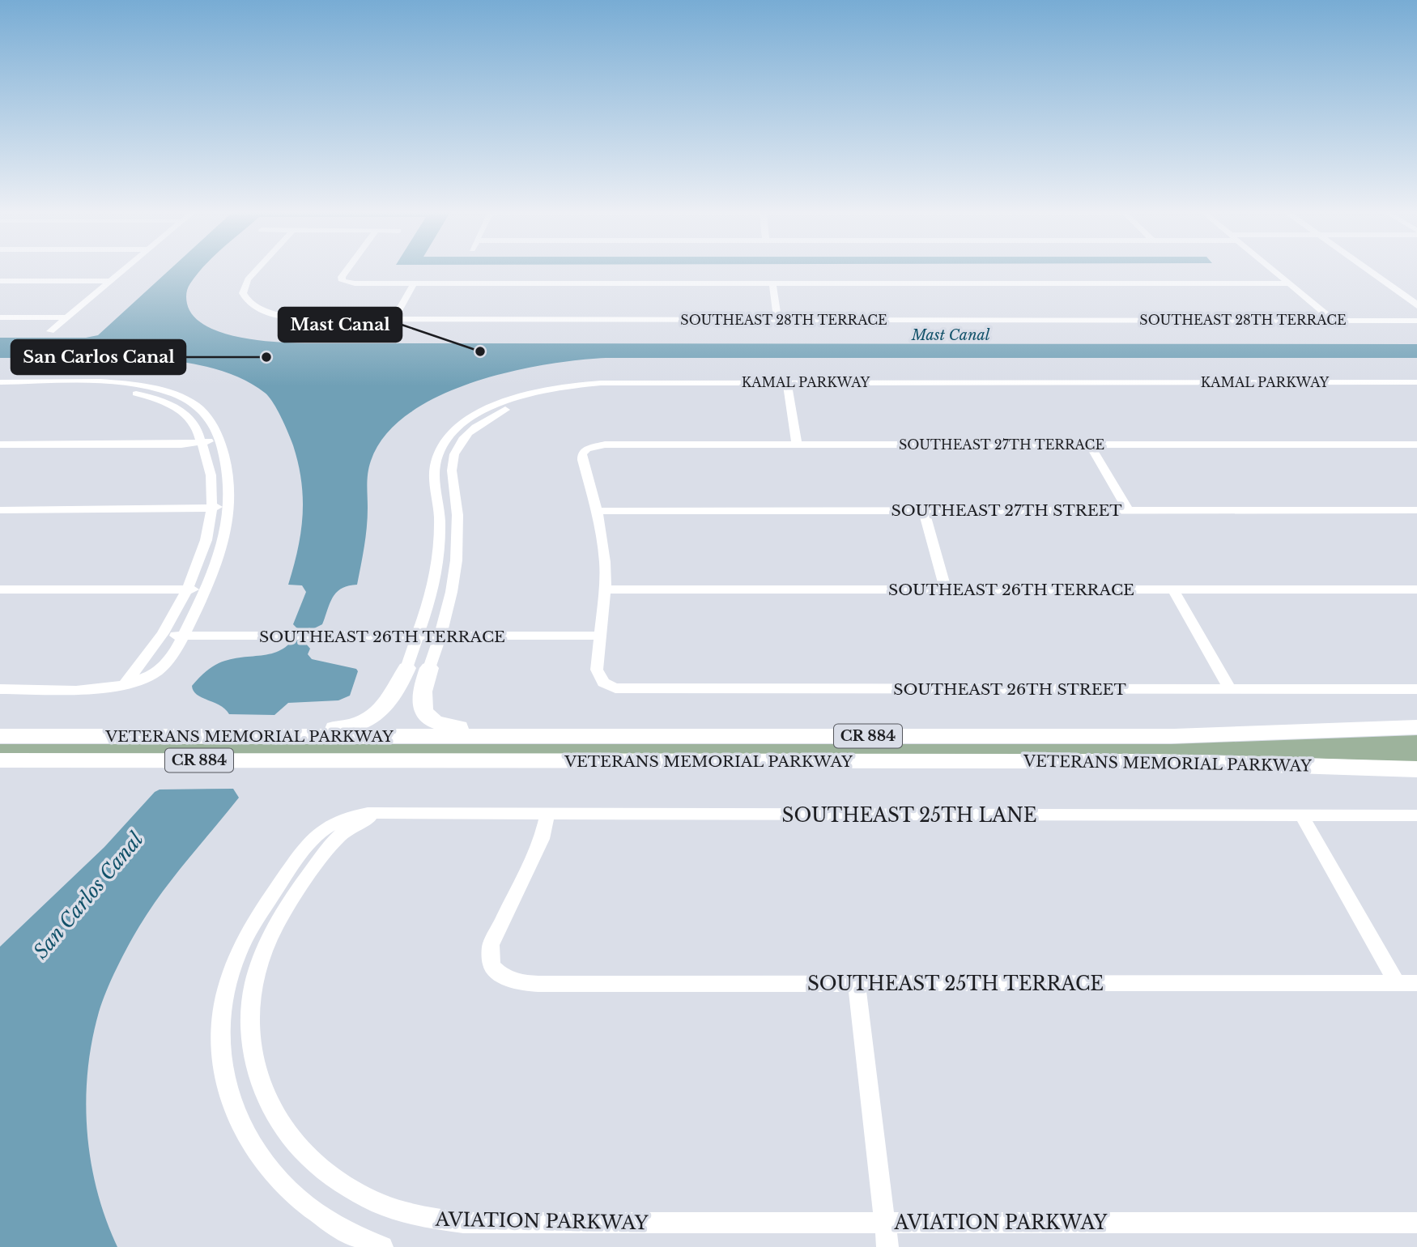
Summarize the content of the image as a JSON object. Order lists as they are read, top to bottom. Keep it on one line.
{"streets":{"highway":["VETERANS MEMORIAL PARKWAY","CR 884"],"street":["SOUTHEAST 28TH TERRACE","KAMAL PARKWAY","SOUTHEAST 27TH TERRACE","SOUTHEAST 27TH STREET","SOUTHEAST 26TH TERRACE","SOUTHEAST 26TH STREET","SOUTHEAST 25TH LANE","SOUTHEAST 25TH TERRACE","AVIATION PARKWAY"]},"crossings":[["KAMAL PARKWAY","SOUTHEAST 26TH TERRACE"],["SOUTHEAST 27TH TERRACE","SOUTHEAST 27TH STREET"],["SOUTHEAST 26TH TERRACE","SOUTHEAST 26TH STREET"],["SOUTHEAST 25TH LANE","SOUTHEAST 25TH TERRACE"],["SOUTHEAST 25TH LANE","AVIATION PARKWAY"]],"water":["Mast Canal","San Carlos Canal"],"places":["Mast Canal","San Carlos Canal"]}
